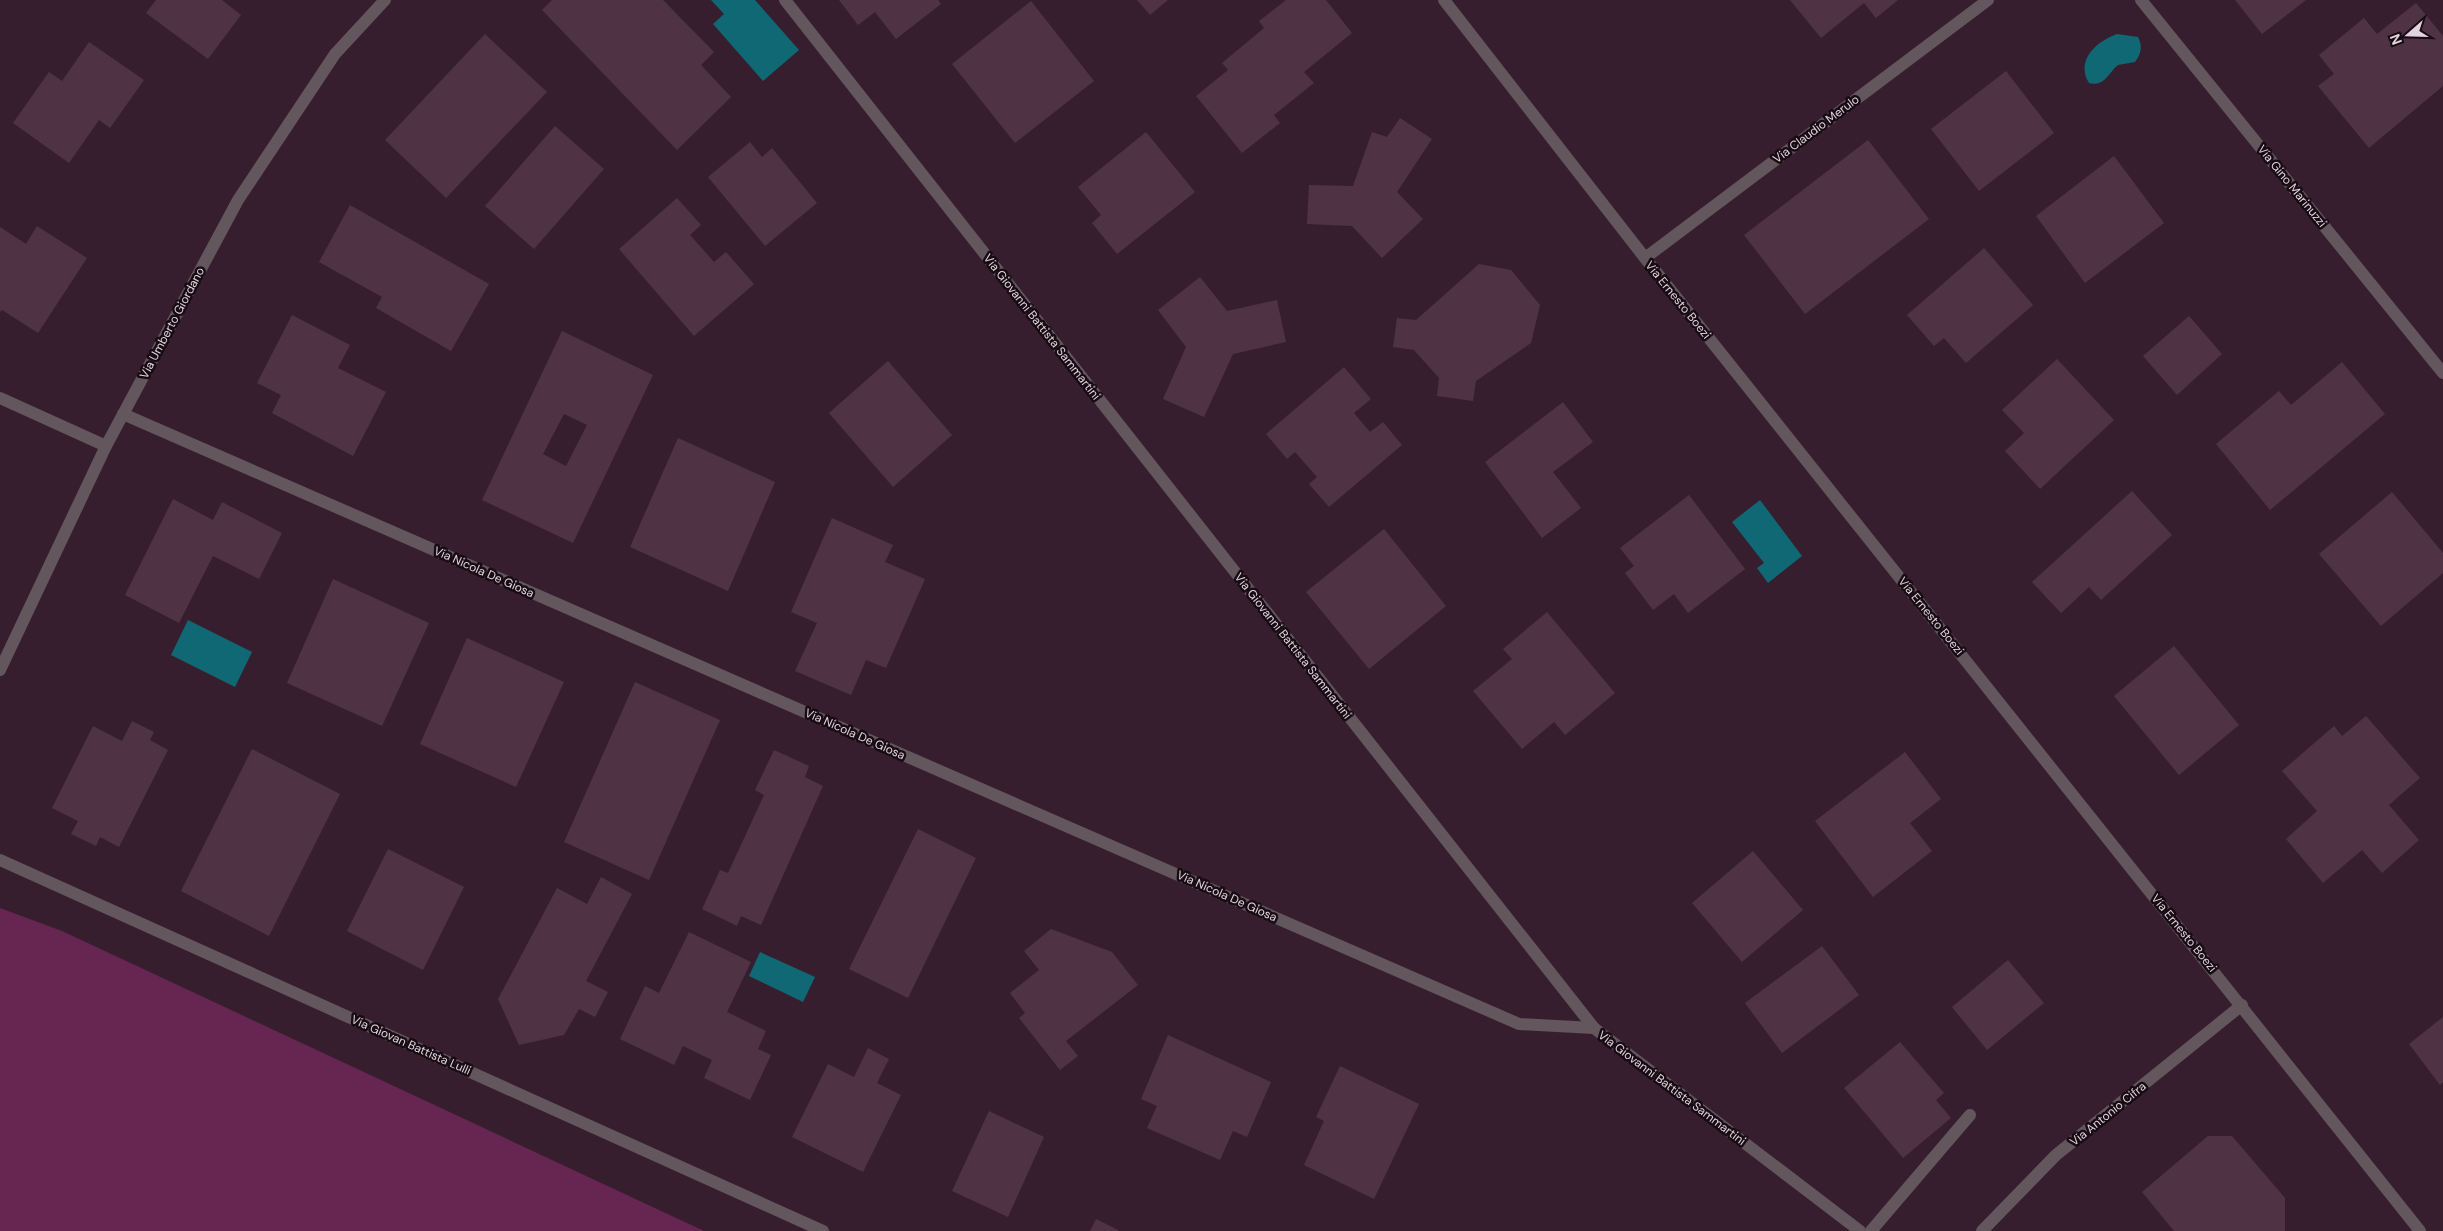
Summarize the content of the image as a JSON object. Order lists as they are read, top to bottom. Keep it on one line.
{"streets":{"street":["Via Claudio Merulo","Via Gino Marinuzzi","Via Ernesto Boezi","Via Umberto Giordano","Via Giovanni Battista Sammartini","Via Nicola De Giosa","Via Giovan Battista Lulli","Via Antonio Cifra"]},"crossings":[["Via Claudio Merulo","Via Ernesto Boezi"],["Via Ernesto Boezi","Via Antonio Cifra"],["Via Umberto Giordano","Via Nicola De Giosa"],["Via Giovanni Battista Sammartini","Via Nicola De Giosa"]],"north":"left"}
